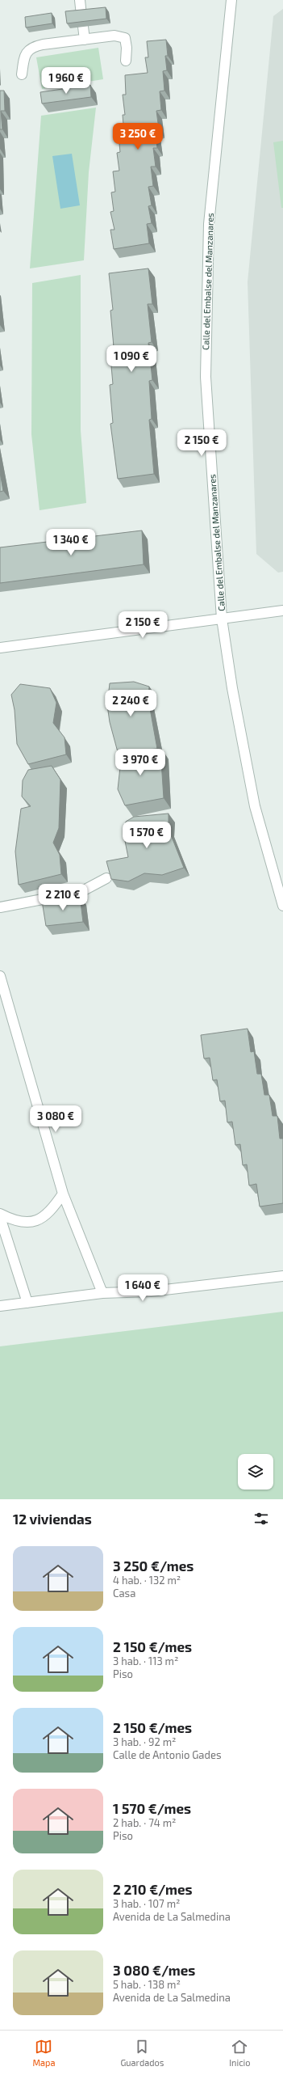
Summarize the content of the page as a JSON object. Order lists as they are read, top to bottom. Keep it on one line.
{"streets":{"street":["Calle del Embalse del Manzanares"]},"page":{"price":["1 960 €","3 250 €","1 090 €","2 150 €","1 340 €","2 150 €","2 240 €","3 970 €","1 570 €","2 210 €","3 080 €","1 640 €"],"heading":"12 viviendas","list":[{"name":"3 250 €/mes","note":"4 hab. · 132 m² · Casa"},{"name":"2 150 €/mes","note":"3 hab. · 113 m² · Piso"},{"name":"2 150 €/mes","note":"3 hab. · 92 m² · Calle de Antonio Gades"},{"name":"1 570 €/mes","note":"2 hab. · 74 m² · Piso"},{"name":"2 210 €/mes","note":"3 hab. · 107 m² · Avenida de La Salmedina"},{"name":"3 080 €/mes","note":"5 hab. · 138 m² · Avenida de La Salmedina"}],"tabs":["Mapa","Guardados","Inicio"]}}
